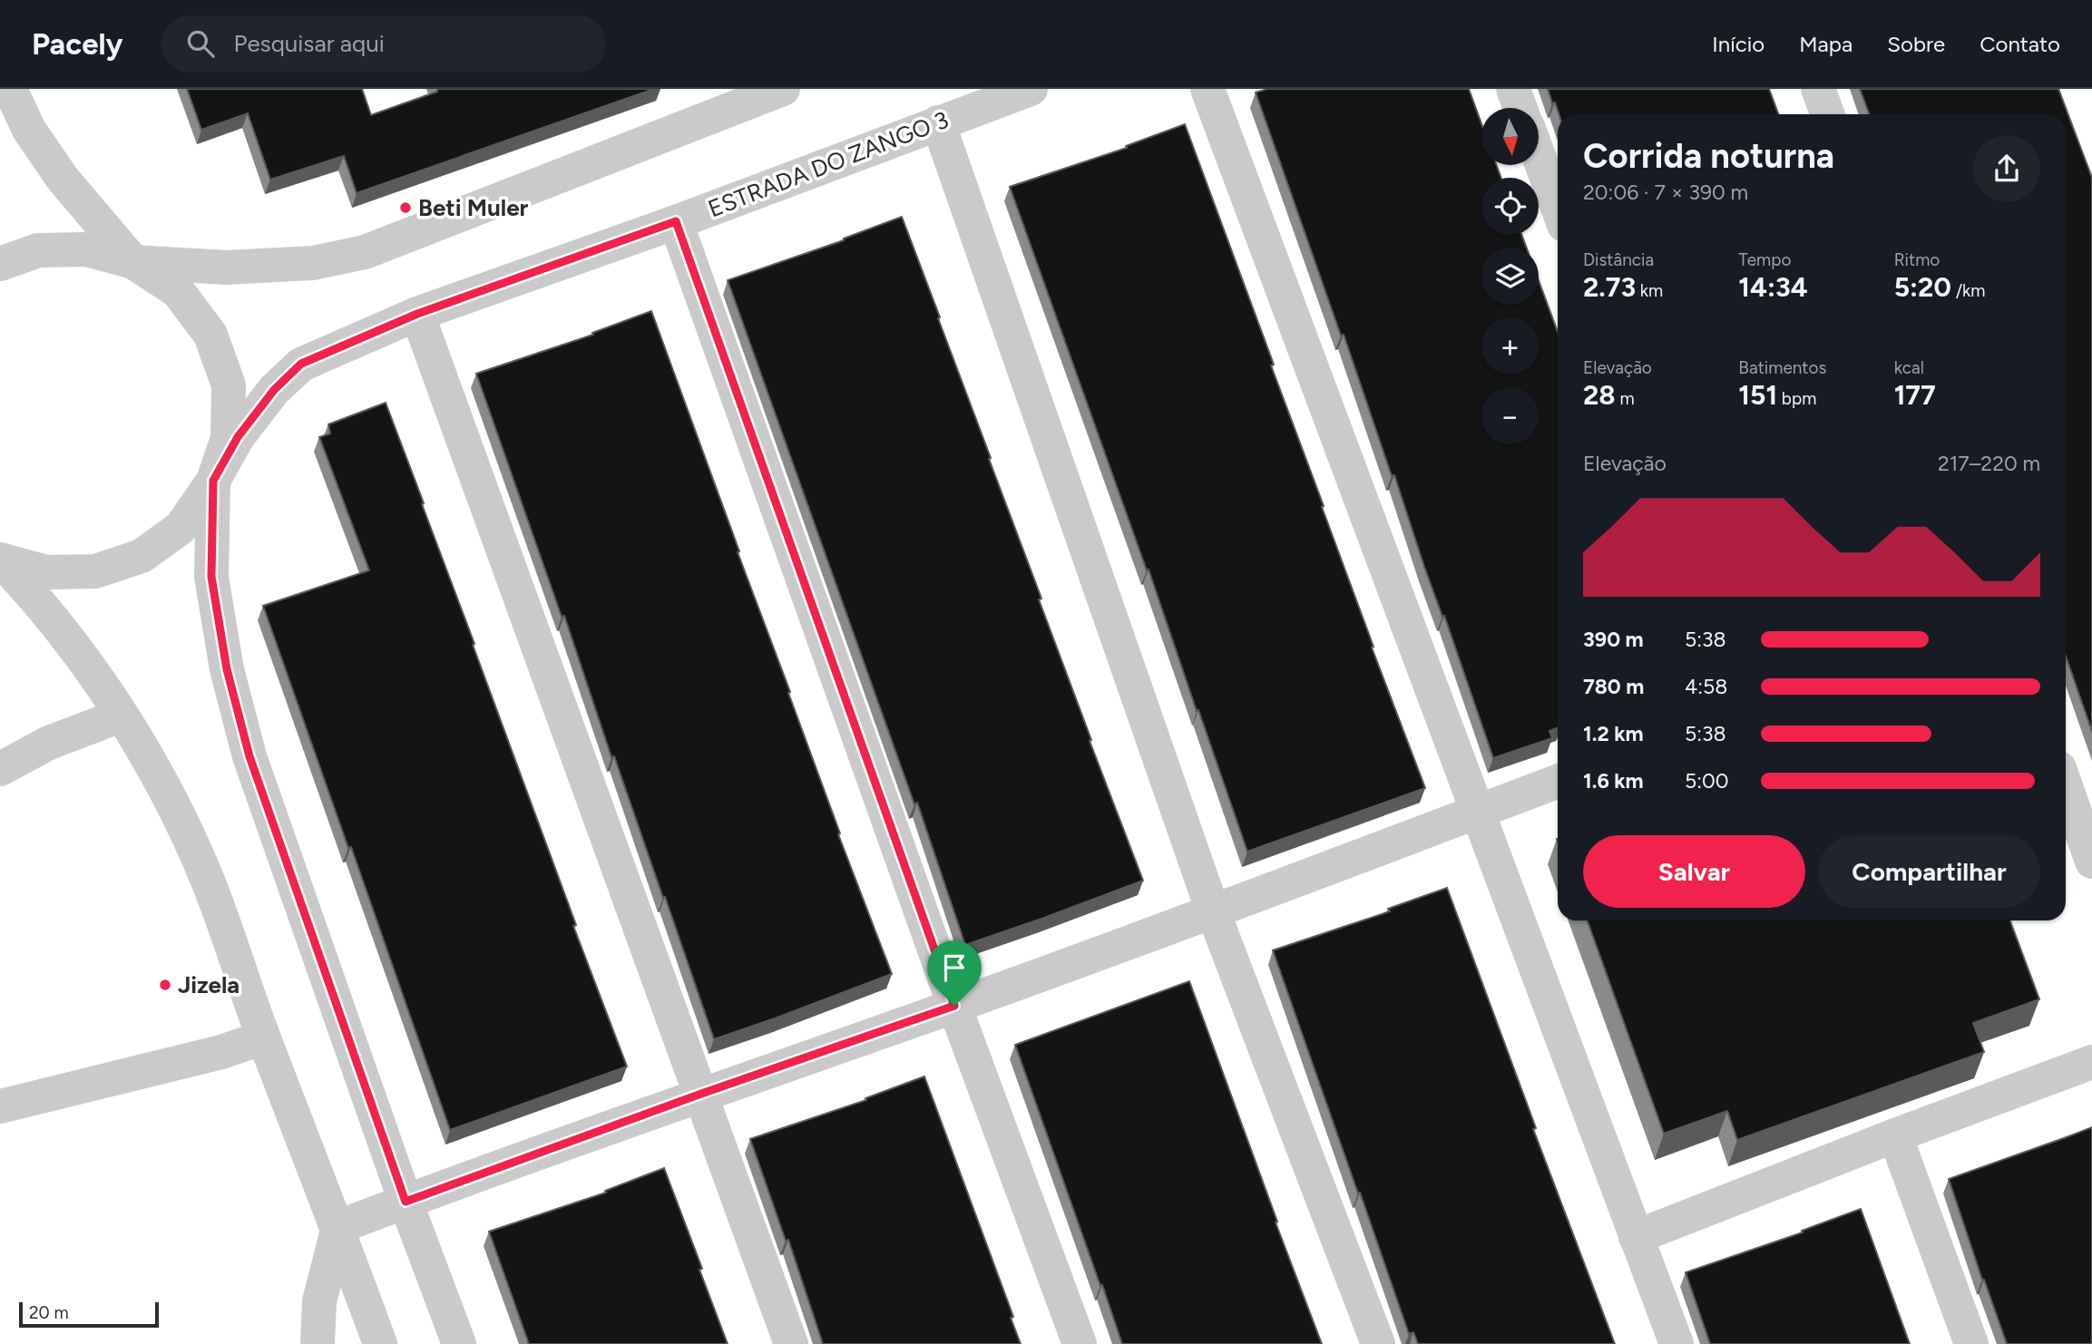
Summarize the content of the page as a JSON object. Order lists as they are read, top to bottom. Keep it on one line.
{"streets":{"street":["ESTRADA DO ZANGO 3"]},"places":["Beti Muler","Jizela"],"scale_bar":"20 m","north":"bottom","page":{"header":"Pacely","search":"Pesquisar aqui","nav":["Início","Mapa","Sobre","Contato"],"map_buttons":["+","−"],"heading":["Corrida noturna","20:06 · 7 × 390 m"],"stats":[["Distância","2.73 km"],["Tempo","14:34"],["Ritmo","5:20 /km"],["Elevação","28 m"],["Batimentos","151 bpm"],["kcal","177"]],"chart":["Elevação","217–220 m"],"list":[{"name":"390 m","note":"5:38"},{"name":"780 m","note":"4:58"},{"name":"1.2 km","note":"5:38"},{"name":"1.6 km","note":"5:00"}],"buttons":["Salvar","Compartilhar"],"scale":"20 m"}}
